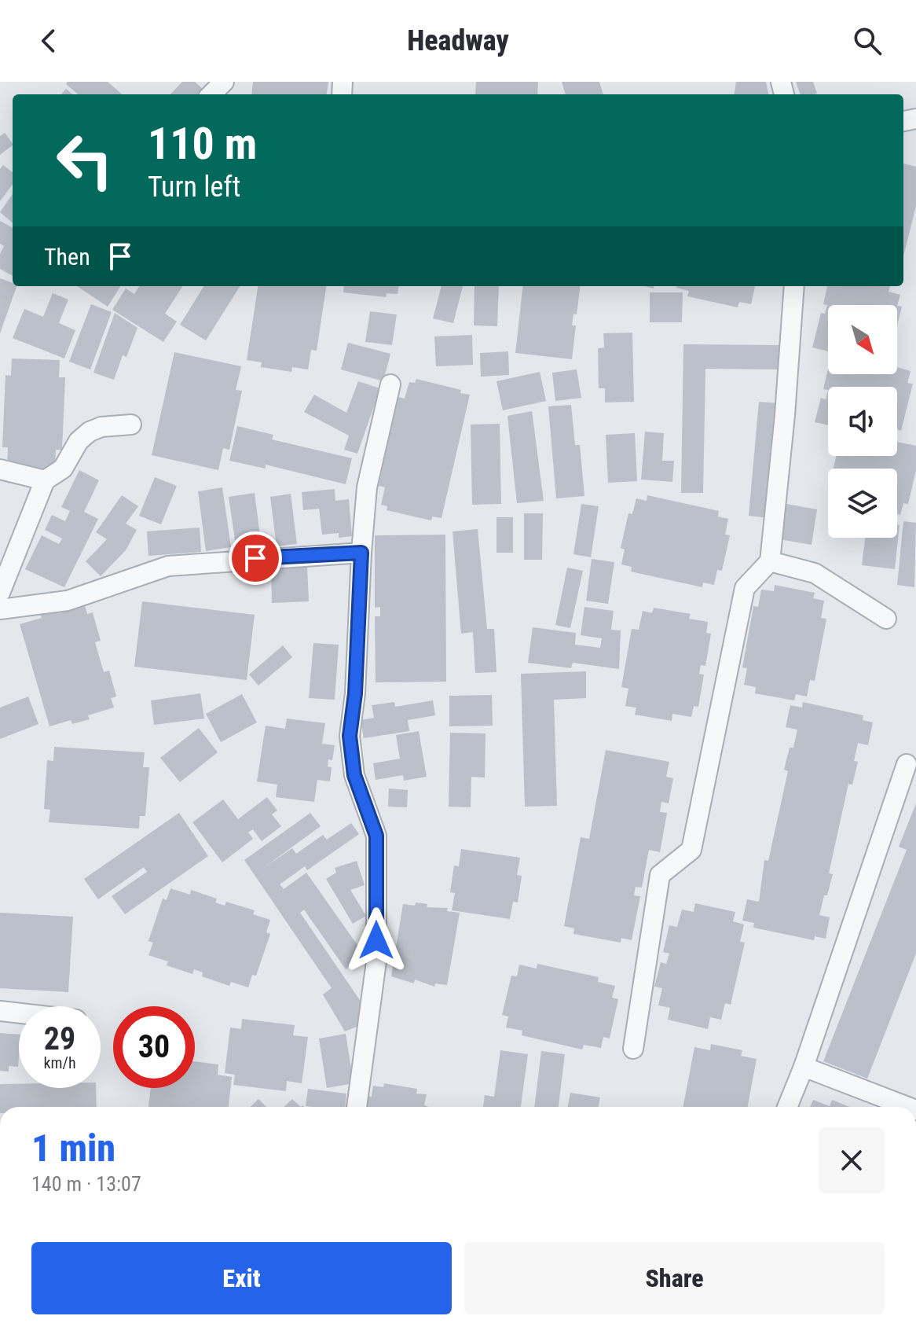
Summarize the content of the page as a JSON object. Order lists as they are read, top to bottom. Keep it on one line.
{"north":"bottom right","page":{"header":"Headway","turn":["110 m","Turn left"],"then":"Then","speed":"29 km/h","limit":"30","heading":["1 min","140 m · 13:07"],"buttons":["Exit","Share"]}}
